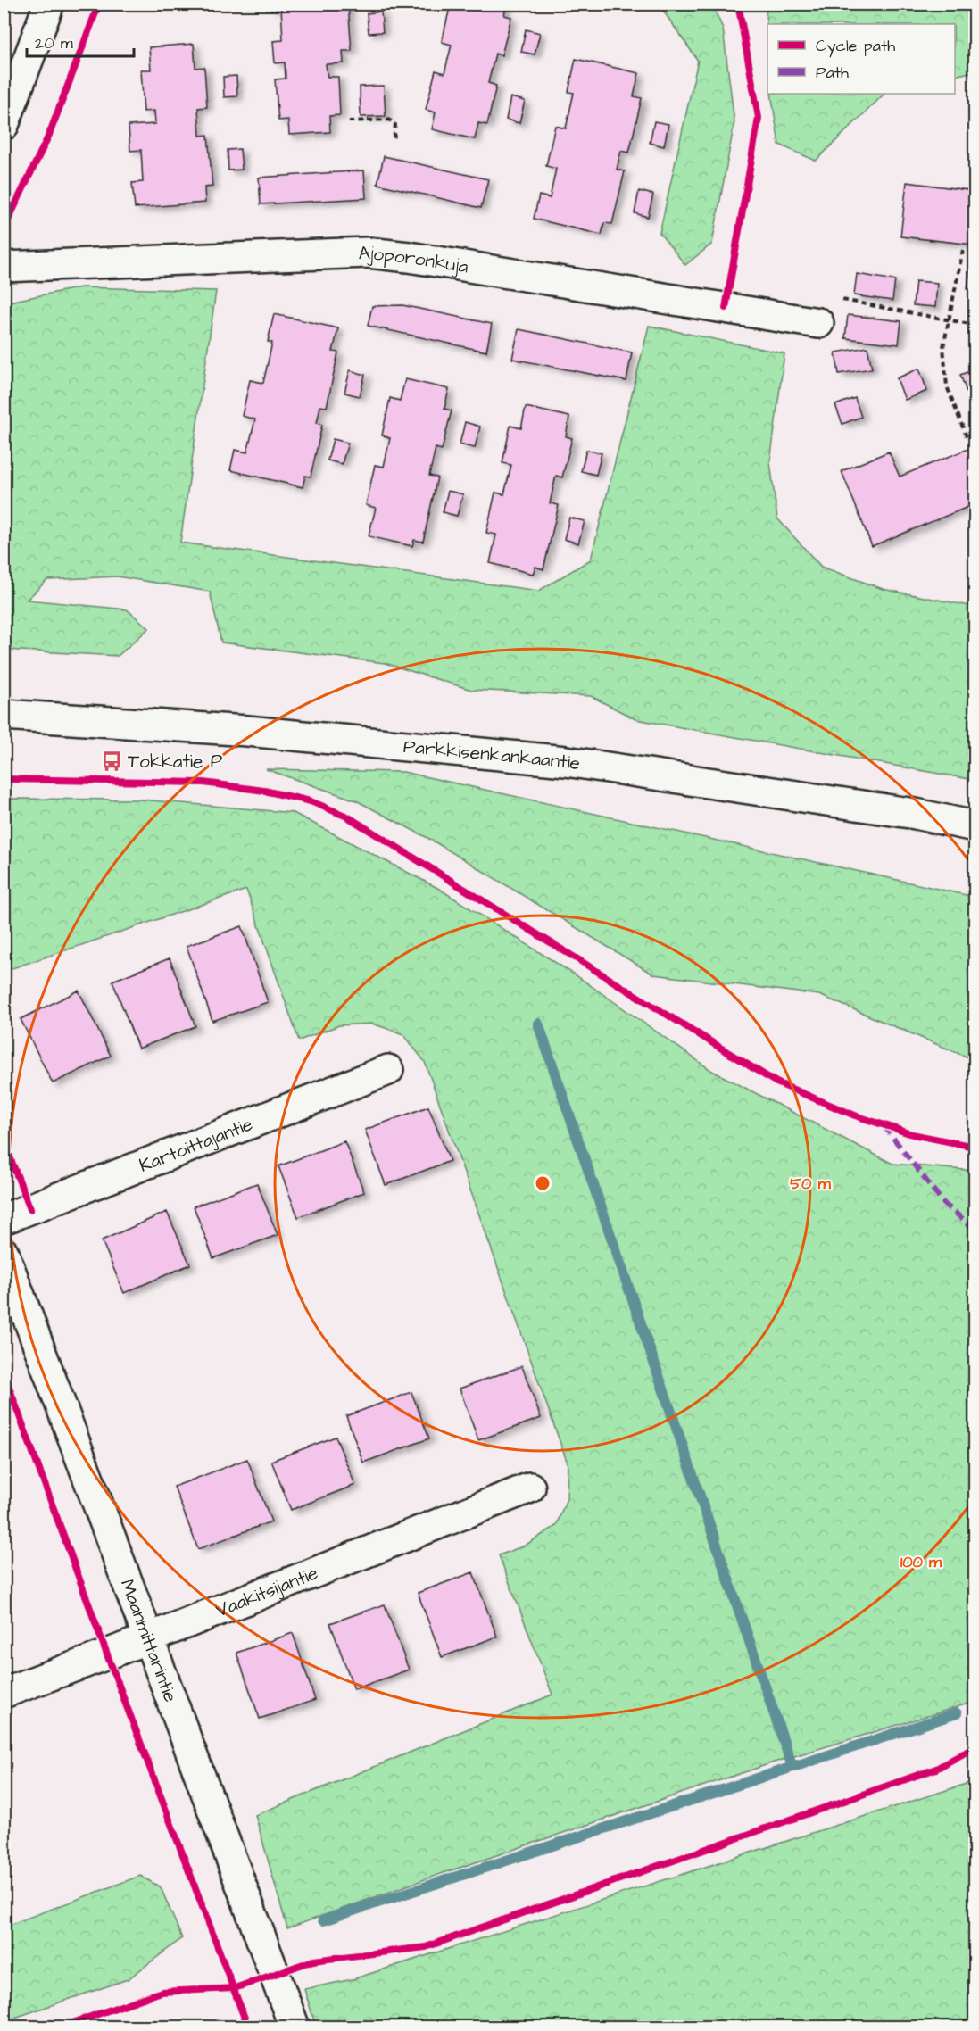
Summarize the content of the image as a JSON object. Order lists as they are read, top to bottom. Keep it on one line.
{"streets":{"street":["Ajoporonkuja","Parkkisenkankaantie","Kartoittajantie","Vaakitsijantie","Maanmittarintie"]},"crossings":[["Vaakitsijantie","Maanmittarintie"]],"places":{"bus stop":["Tokkatie P"]},"legend":["Cycle path","Path"],"scale_bar":"20 m","rings":["50 m","100 m"]}
